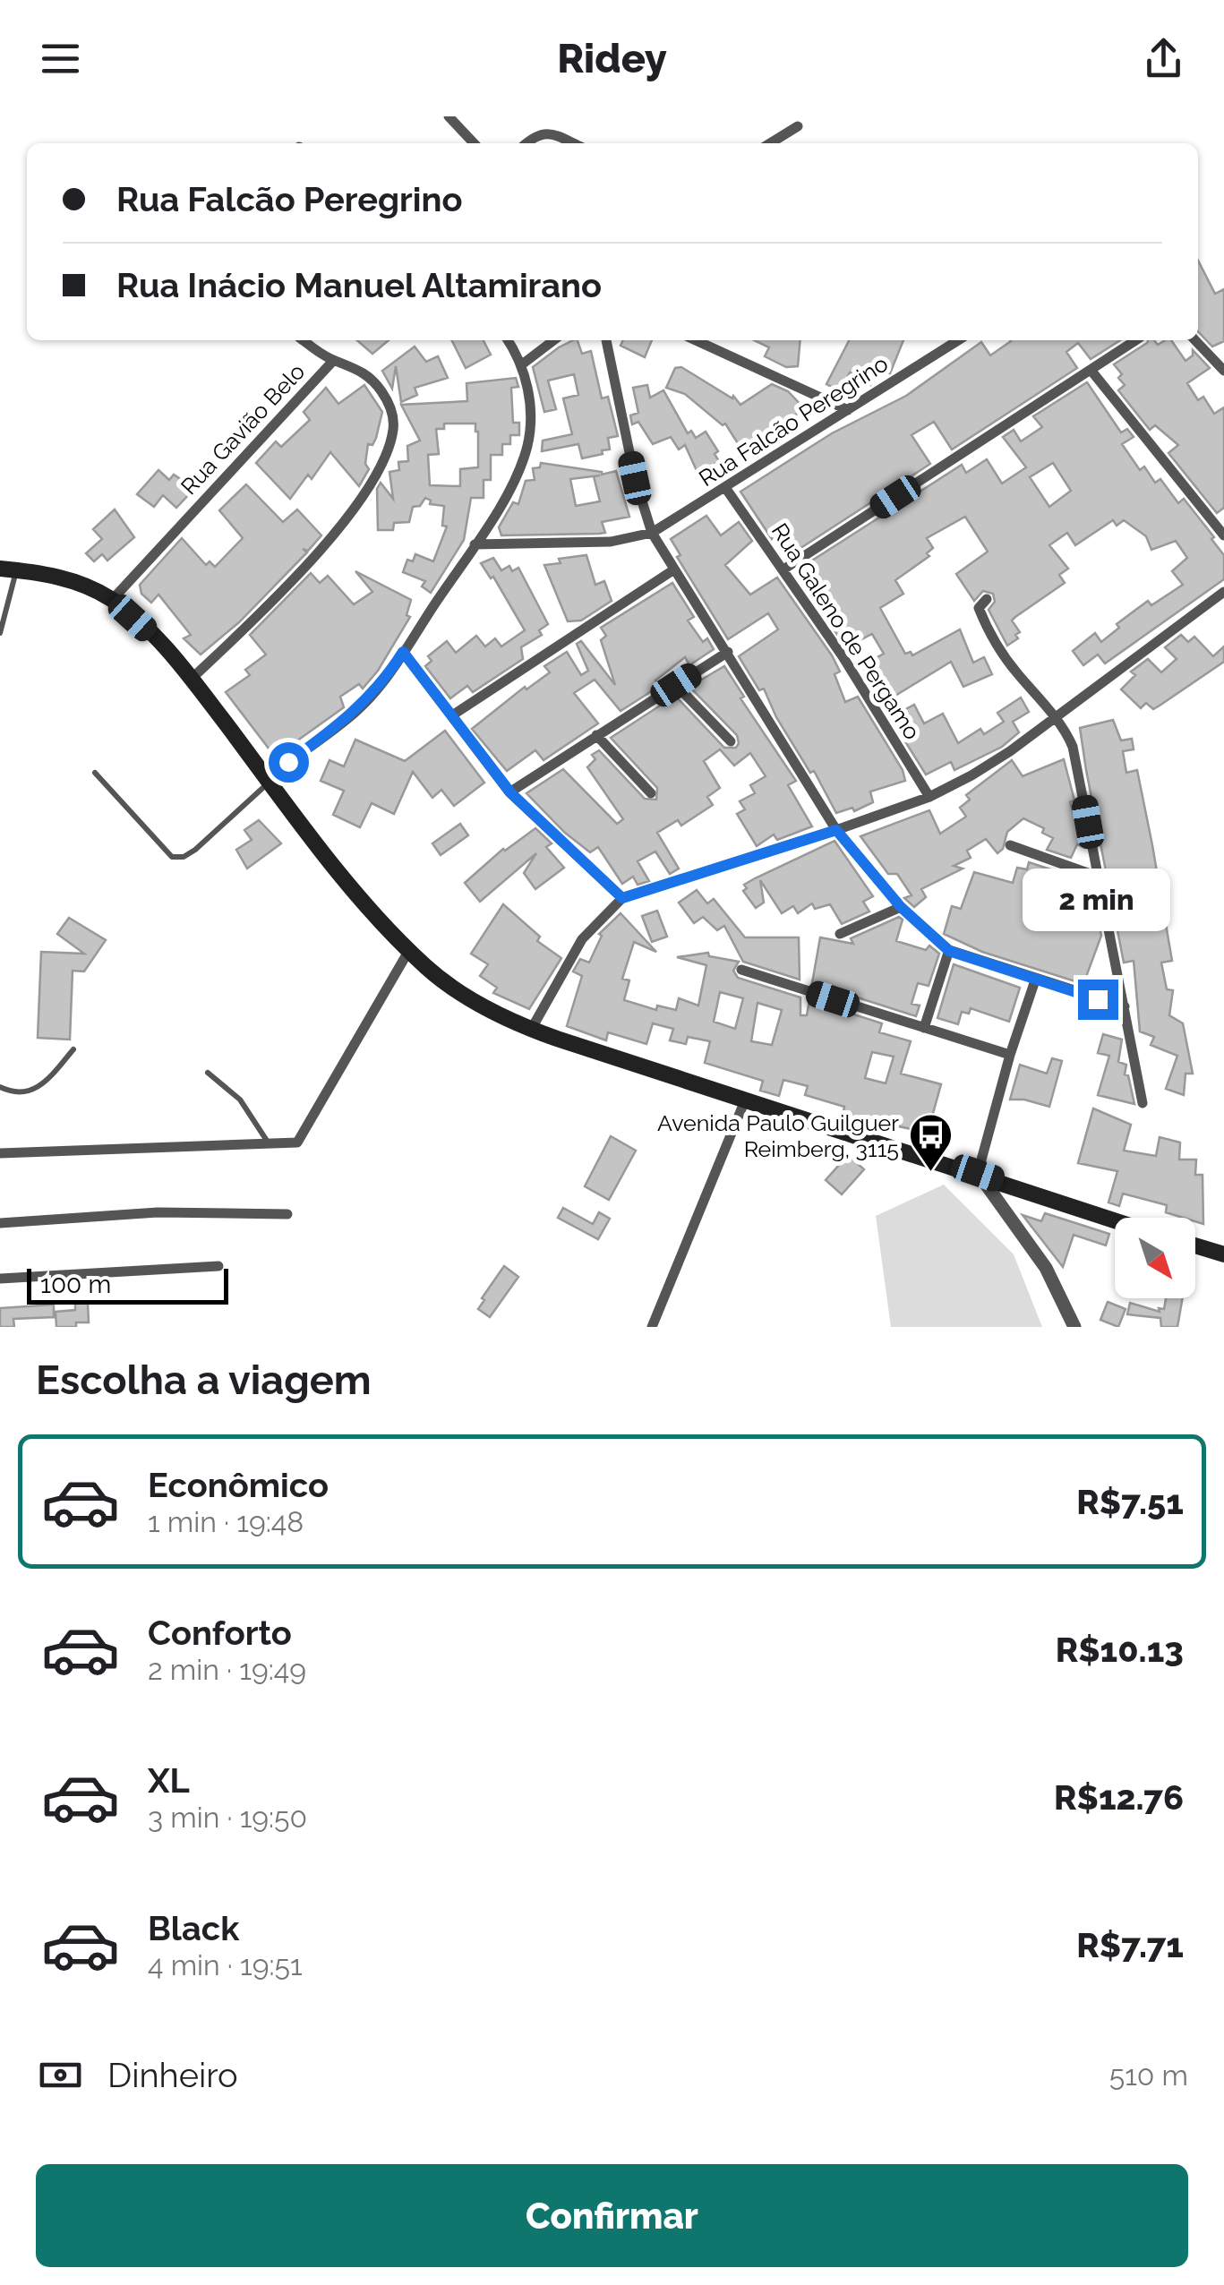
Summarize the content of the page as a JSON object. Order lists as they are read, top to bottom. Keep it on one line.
{"streets":{"street":["Rua Falcão Peregrino","Rua Gavião Belo","Rua Galeno de Pergamo"]},"crossings":[["Rua Falcão Peregrino","Rua Galeno de Pergamo"]],"places":{"bus stop":["Avenida Paulo Guilguer Reimberg, 3115"]},"scale_bar":"100 m","north":"bottom right","page":{"header":"Ridey","banner":["Rua Falcão Peregrino","Rua Inácio Manuel Altamirano"],"bubble":"2 min","scale":"100 m","heading":"Escolha a viagem","list":[{"name":"Econômico","note":"1 min · 19:48","value":"R$7.51"},{"name":"Conforto","note":"2 min · 19:49","value":"R$10.13"},{"name":"XL","note":"3 min · 19:50","value":"R$12.76"},{"name":"Black","note":"4 min · 19:51","value":"R$7.71"}],"pay":["Dinheiro","510 m"],"buttons":"Confirmar"}}
